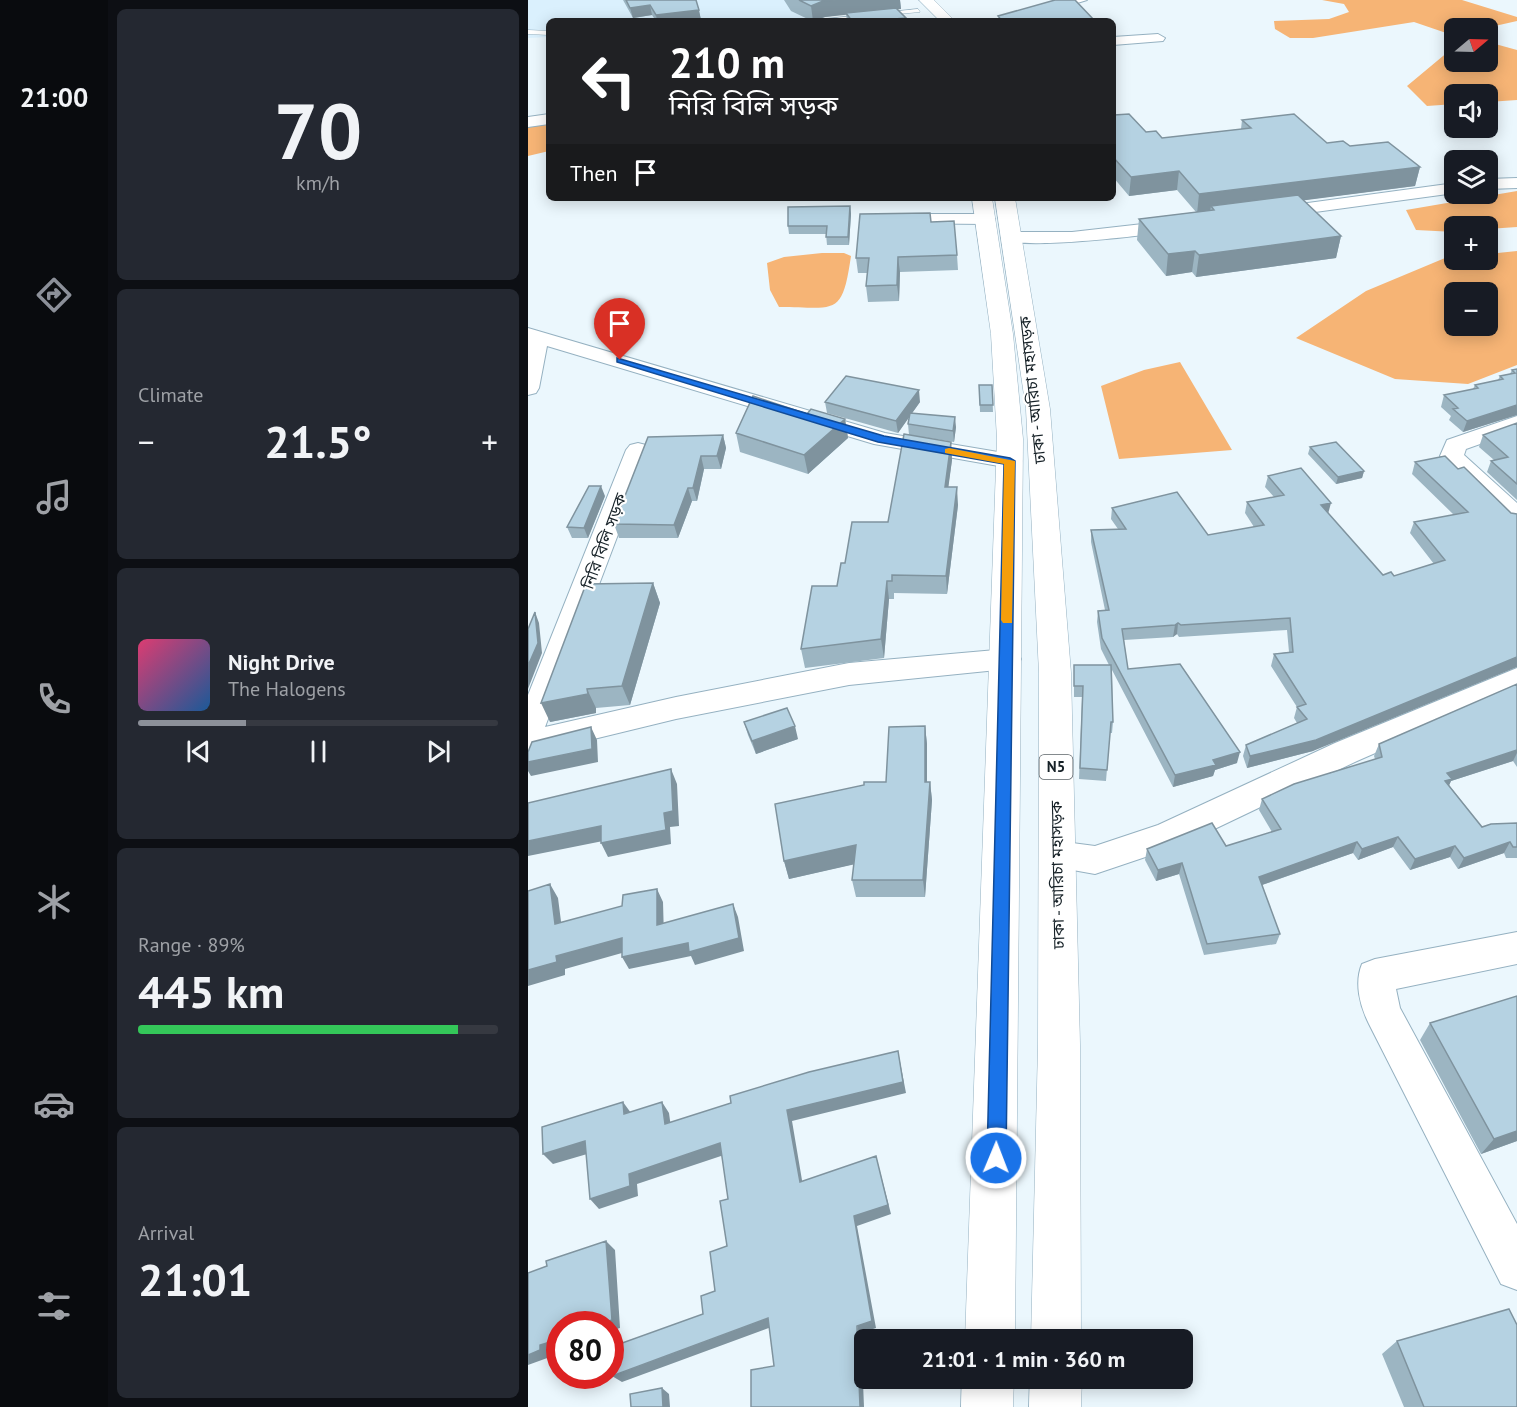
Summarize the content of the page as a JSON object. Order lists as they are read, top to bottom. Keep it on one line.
{"streets":{"highway":["ঢাকা - আরিচা মহাসড়ক","N5"],"street":["নিরি বিলি সড়ক"]},"north":"right","page":{"tabs":"21:00","tile":[["70","km/h"],"Climate",["Range · 89%","445 km"],["Arrival","21:01"]],"map_buttons":["+","−"],"turn":["210 m","নিরি বিলি সড়ক"],"then":"Then","heat":["−","21.5°","+"],"song":["Night Drive","The Halogens"],"limit":"80","trip":"21:01 · 1 min · 360 m"}}
